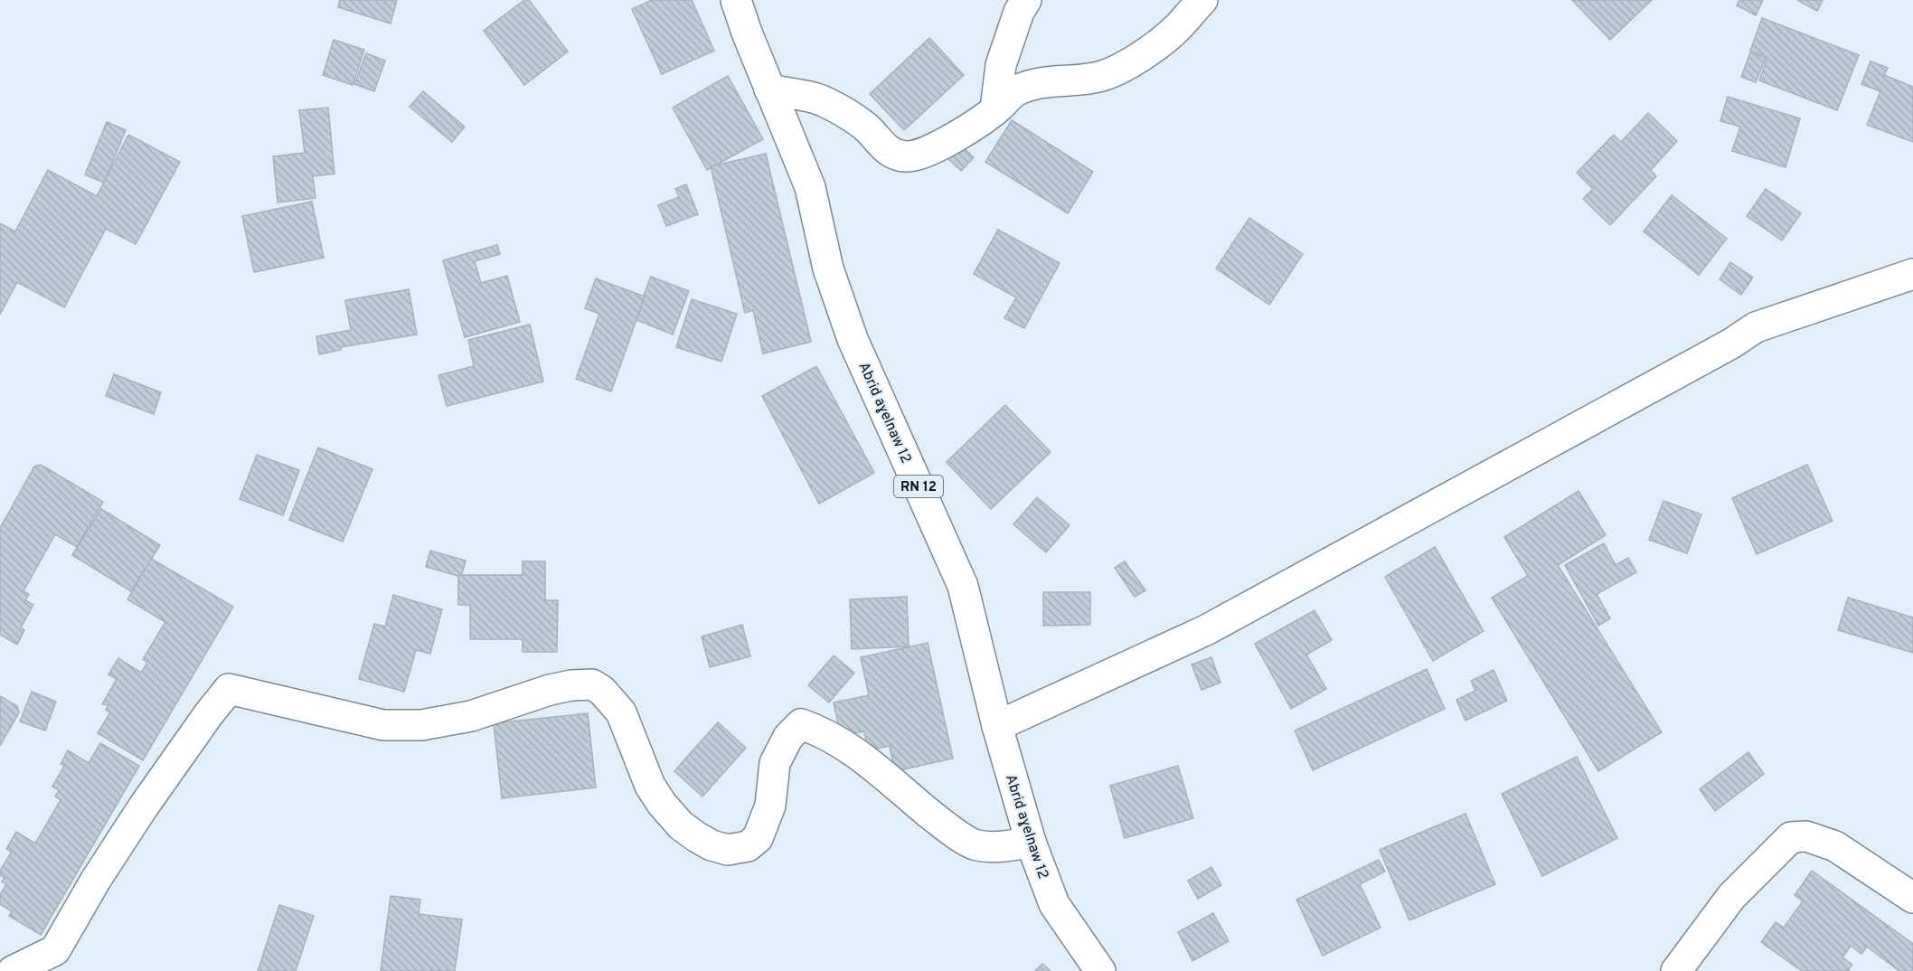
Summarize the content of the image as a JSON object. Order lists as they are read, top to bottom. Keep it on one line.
{"streets":{"street":["Abrid aɣelnaw 12","RN 12"]}}
